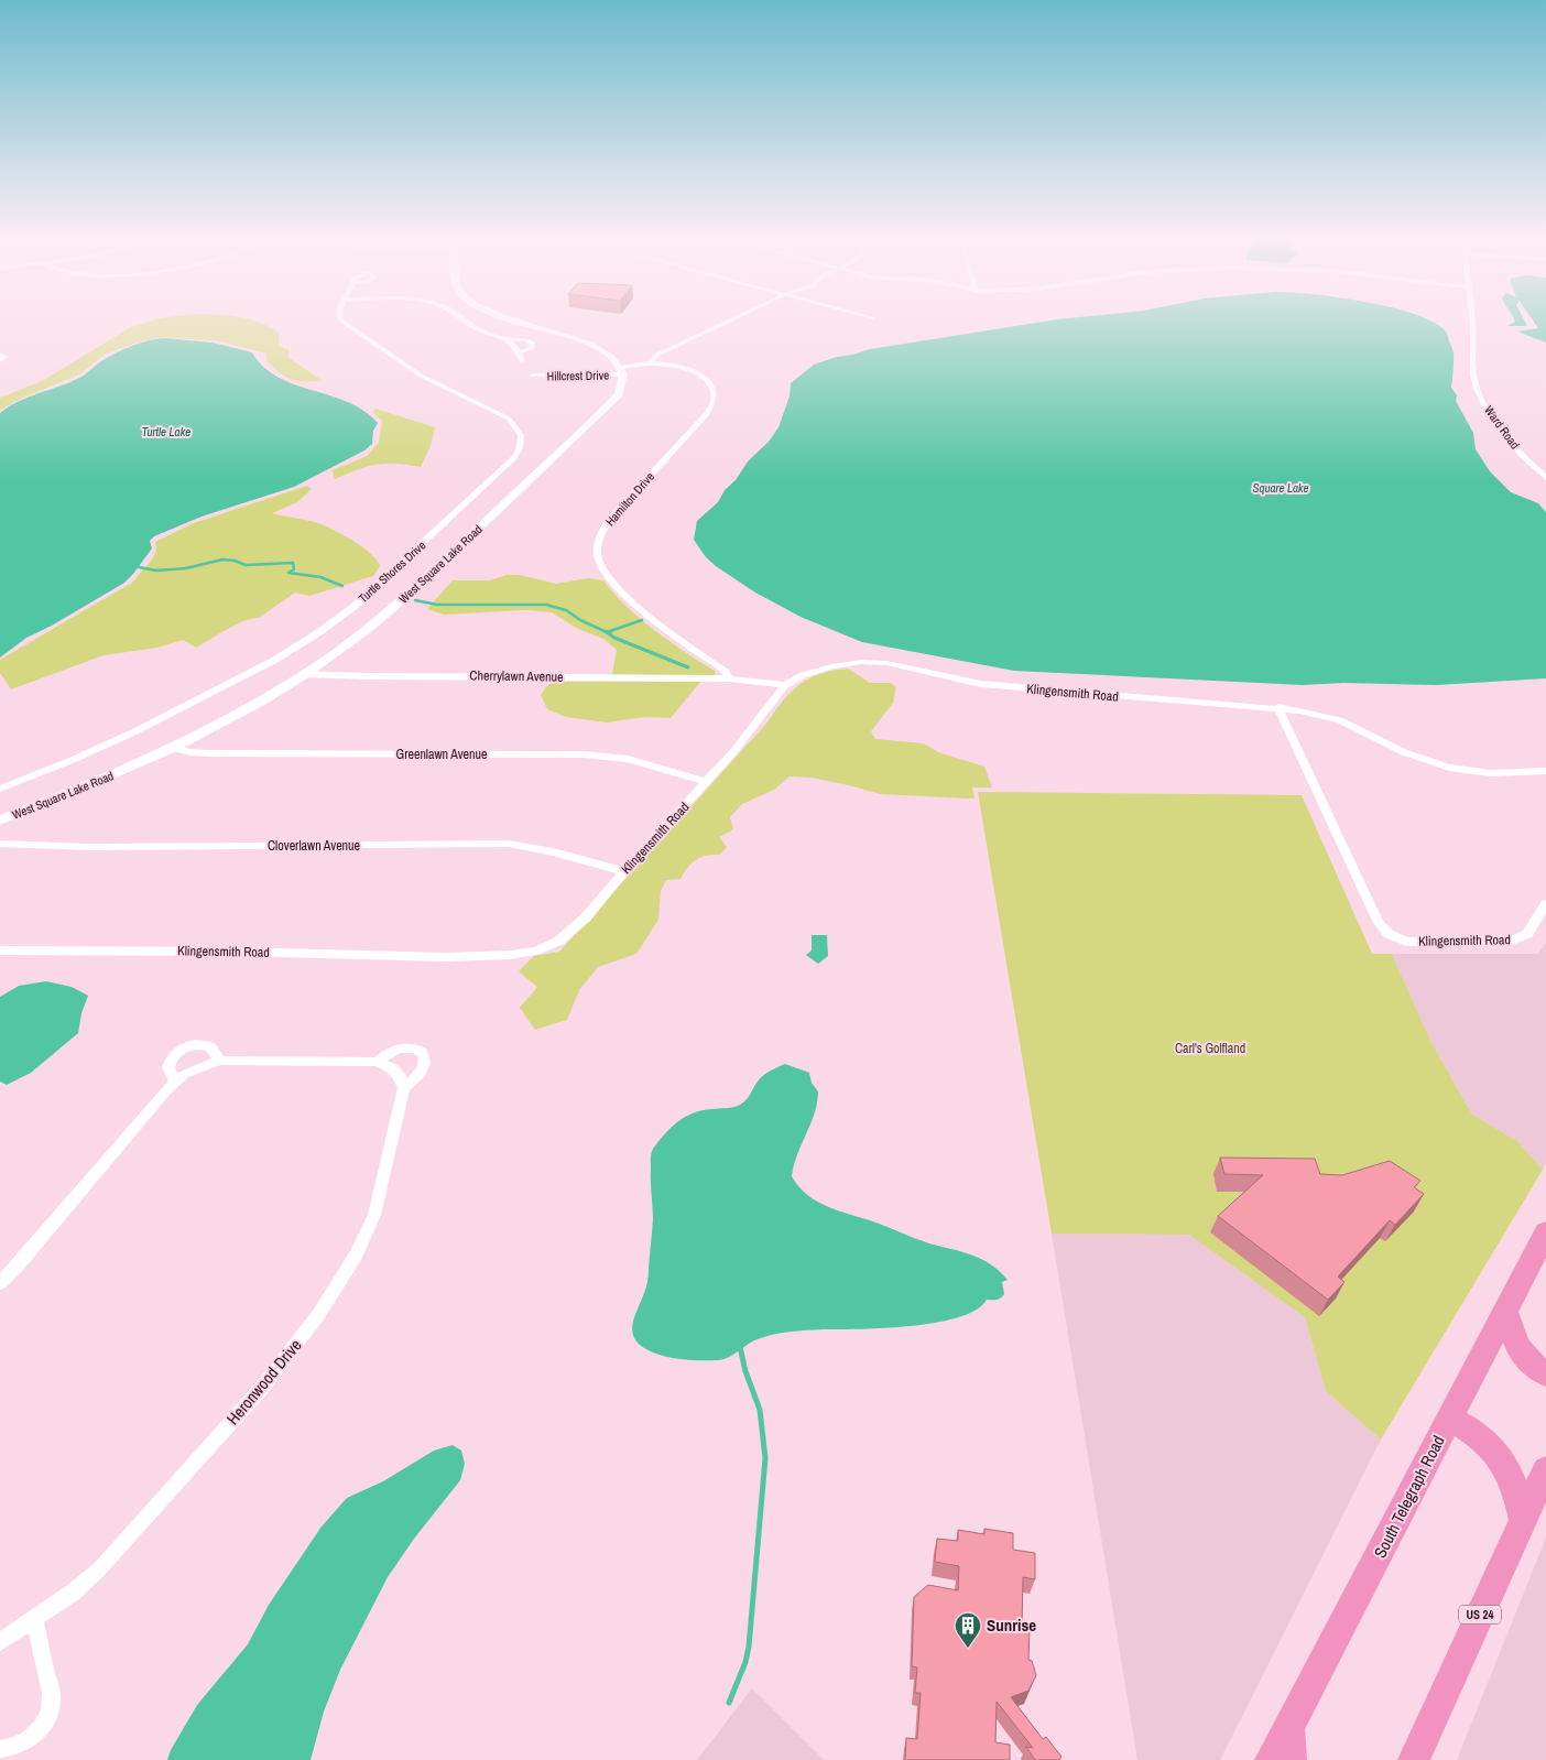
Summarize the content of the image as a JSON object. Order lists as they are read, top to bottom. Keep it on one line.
{"streets":{"highway":["South Telegraph Road","US 24"],"street":["Hillcrest Drive","Ward Road","Hamilton Drive","West Square Lake Road","Turtle Shores Drive","Cherrylawn Avenue","Klingensmith Road","Greenlawn Avenue","Cloverlawn Avenue","Heronwood Drive"]},"crossings":[["Hillcrest Drive","Hamilton Drive"],["Hillcrest Drive","West Square Lake Road"],["Hamilton Drive","West Square Lake Road"],["Hamilton Drive","Cherrylawn Avenue"],["West Square Lake Road","Cherrylawn Avenue"],["West Square Lake Road","Greenlawn Avenue"],["Klingensmith Road","Greenlawn Avenue"],["Klingensmith Road","Cloverlawn Avenue"]],"water":["Turtle Lake","Square Lake"],"parks":["Carl's Golfland"],"places":{"building":["Sunrise"]}}
